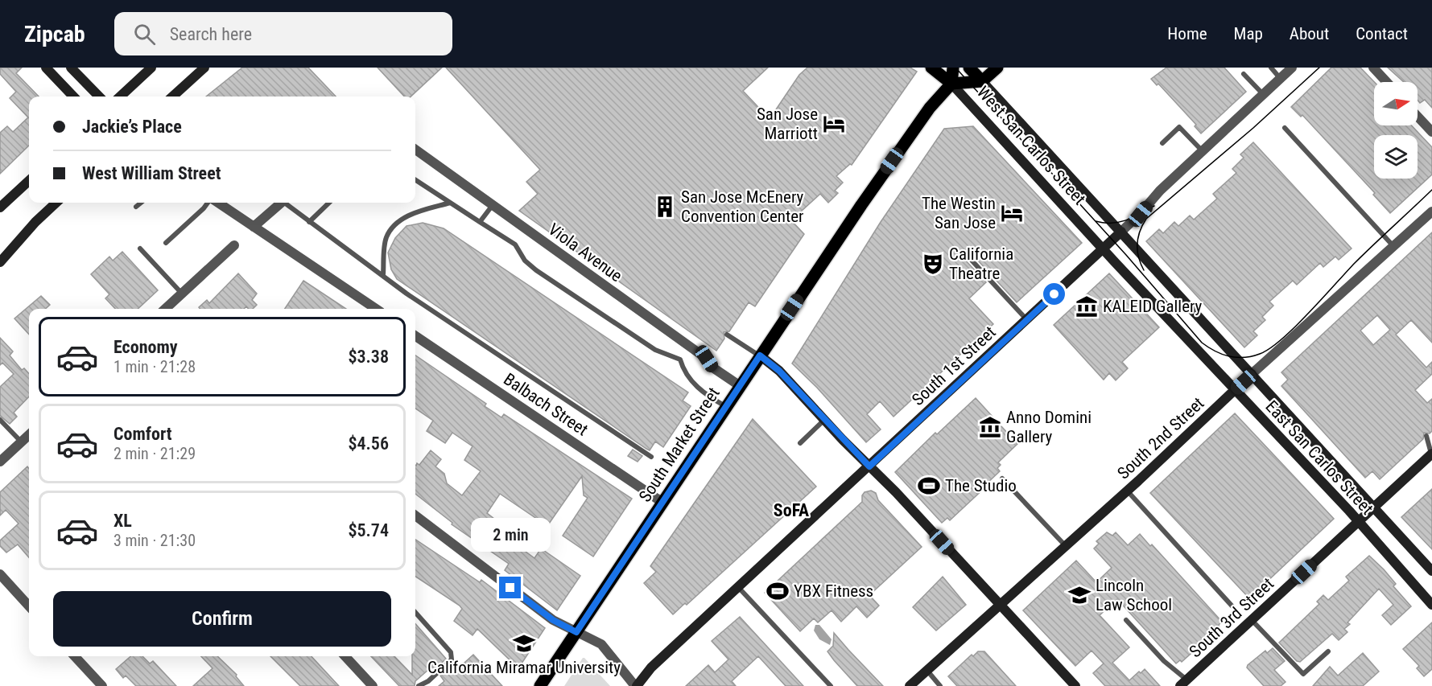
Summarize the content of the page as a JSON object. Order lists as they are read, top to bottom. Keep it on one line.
{"streets":{"main road":["West San Carlos Street","South Market Street"],"street":["Viola Avenue","South 1st Street","Balbach Street","South 2nd Street","East San Carlos Street","South 3rd Street"]},"crossings":[["West San Carlos Street","South 1st Street"],["West San Carlos Street","South Market Street"],["West San Carlos Street","East San Carlos Street"],["Viola Avenue","South Market Street"],["South 1st Street","East San Carlos Street"],["Balbach Street","South Market Street"],["South 2nd Street","East San Carlos Street"],["East San Carlos Street","South 3rd Street"]],"districts":["SoFA"],"places":{"hotel":["San Jose Marriott","The Westin San Jose"],"building":["San Jose McEnery Convention Center"],"theatre":["California Theatre"],"museum":["KALEID Gallery","Anno Domini Gallery"],"sports":["The Studio","YBX Fitness"],"school or university":["Lincoln Law School","California Miramar University"]},"north":"right","page":{"header":"Zipcab","search":"Search here","nav":["Home","Map","About","Contact"],"banner":["Jackie’s Place","West William Street"],"list":[{"name":"Economy","note":"1 min · 21:28","value":"$3.38"},{"name":"Comfort","note":"2 min · 21:29","value":"$4.56"},{"name":"XL","note":"3 min · 21:30","value":"$5.74"}],"bubble":"2 min","buttons":"Confirm"}}
